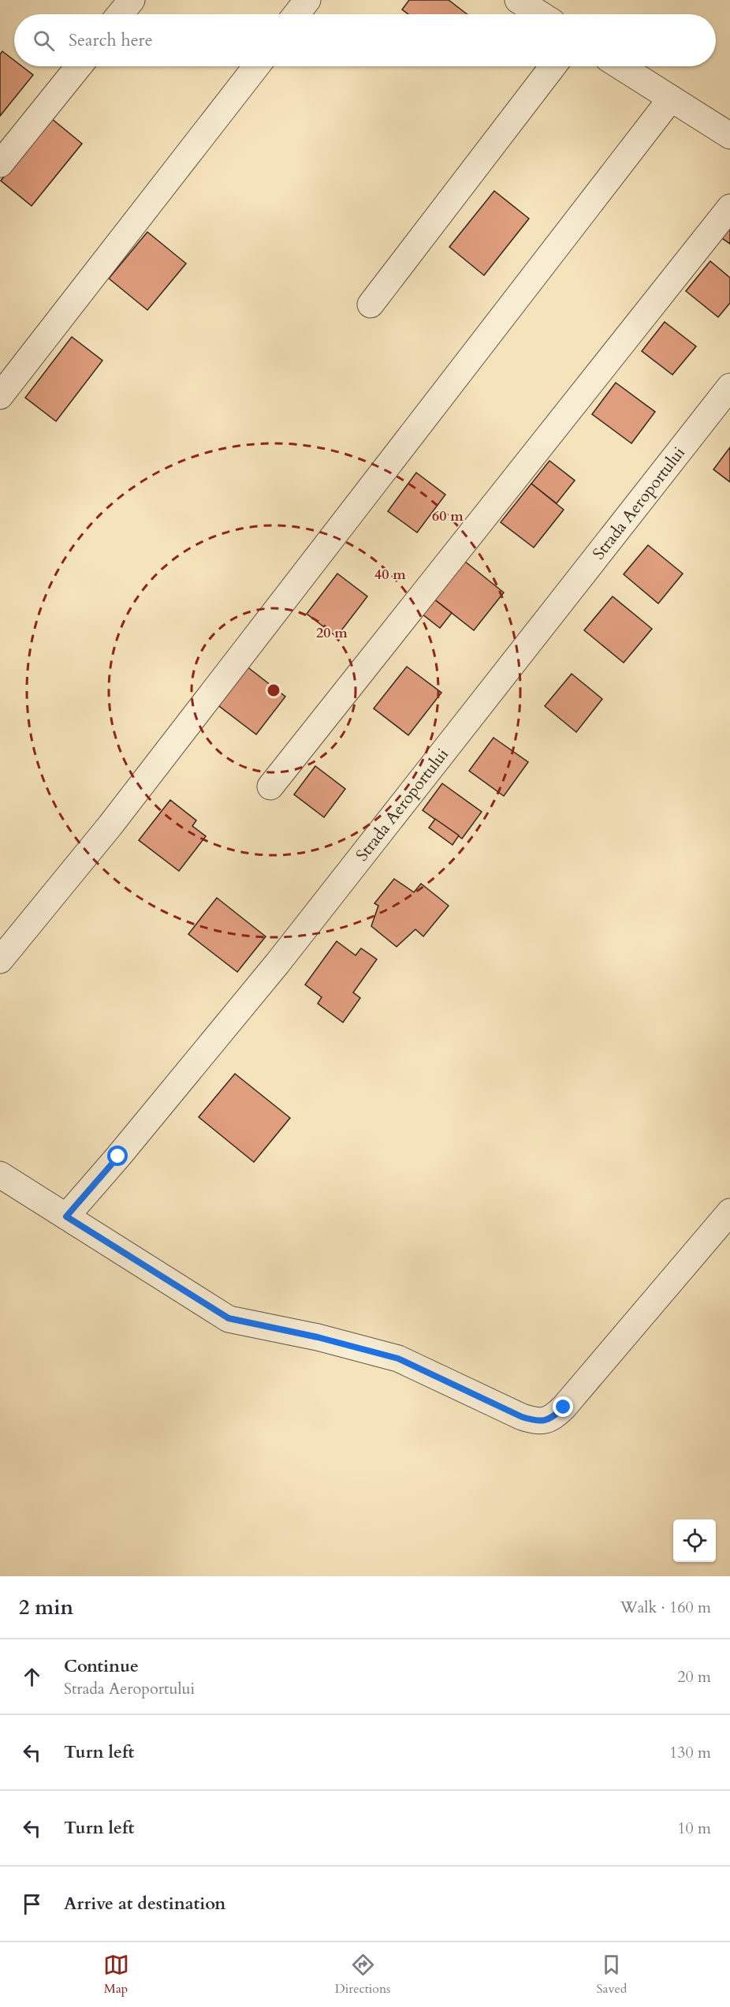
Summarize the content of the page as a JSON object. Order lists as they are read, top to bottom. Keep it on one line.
{"streets":{"street":["Strada Aeroportului"]},"page":{"search":"Search here","heading":["2 min","Walk · 160 m"],"list":[["Continue","Strada Aeroportului","20 m"],["Turn left","130 m"],["Turn left","10 m"],"Arrive at destination"],"nav":["Map","Directions","Saved"]},"rings":["60 m","40 m","20 m"]}
